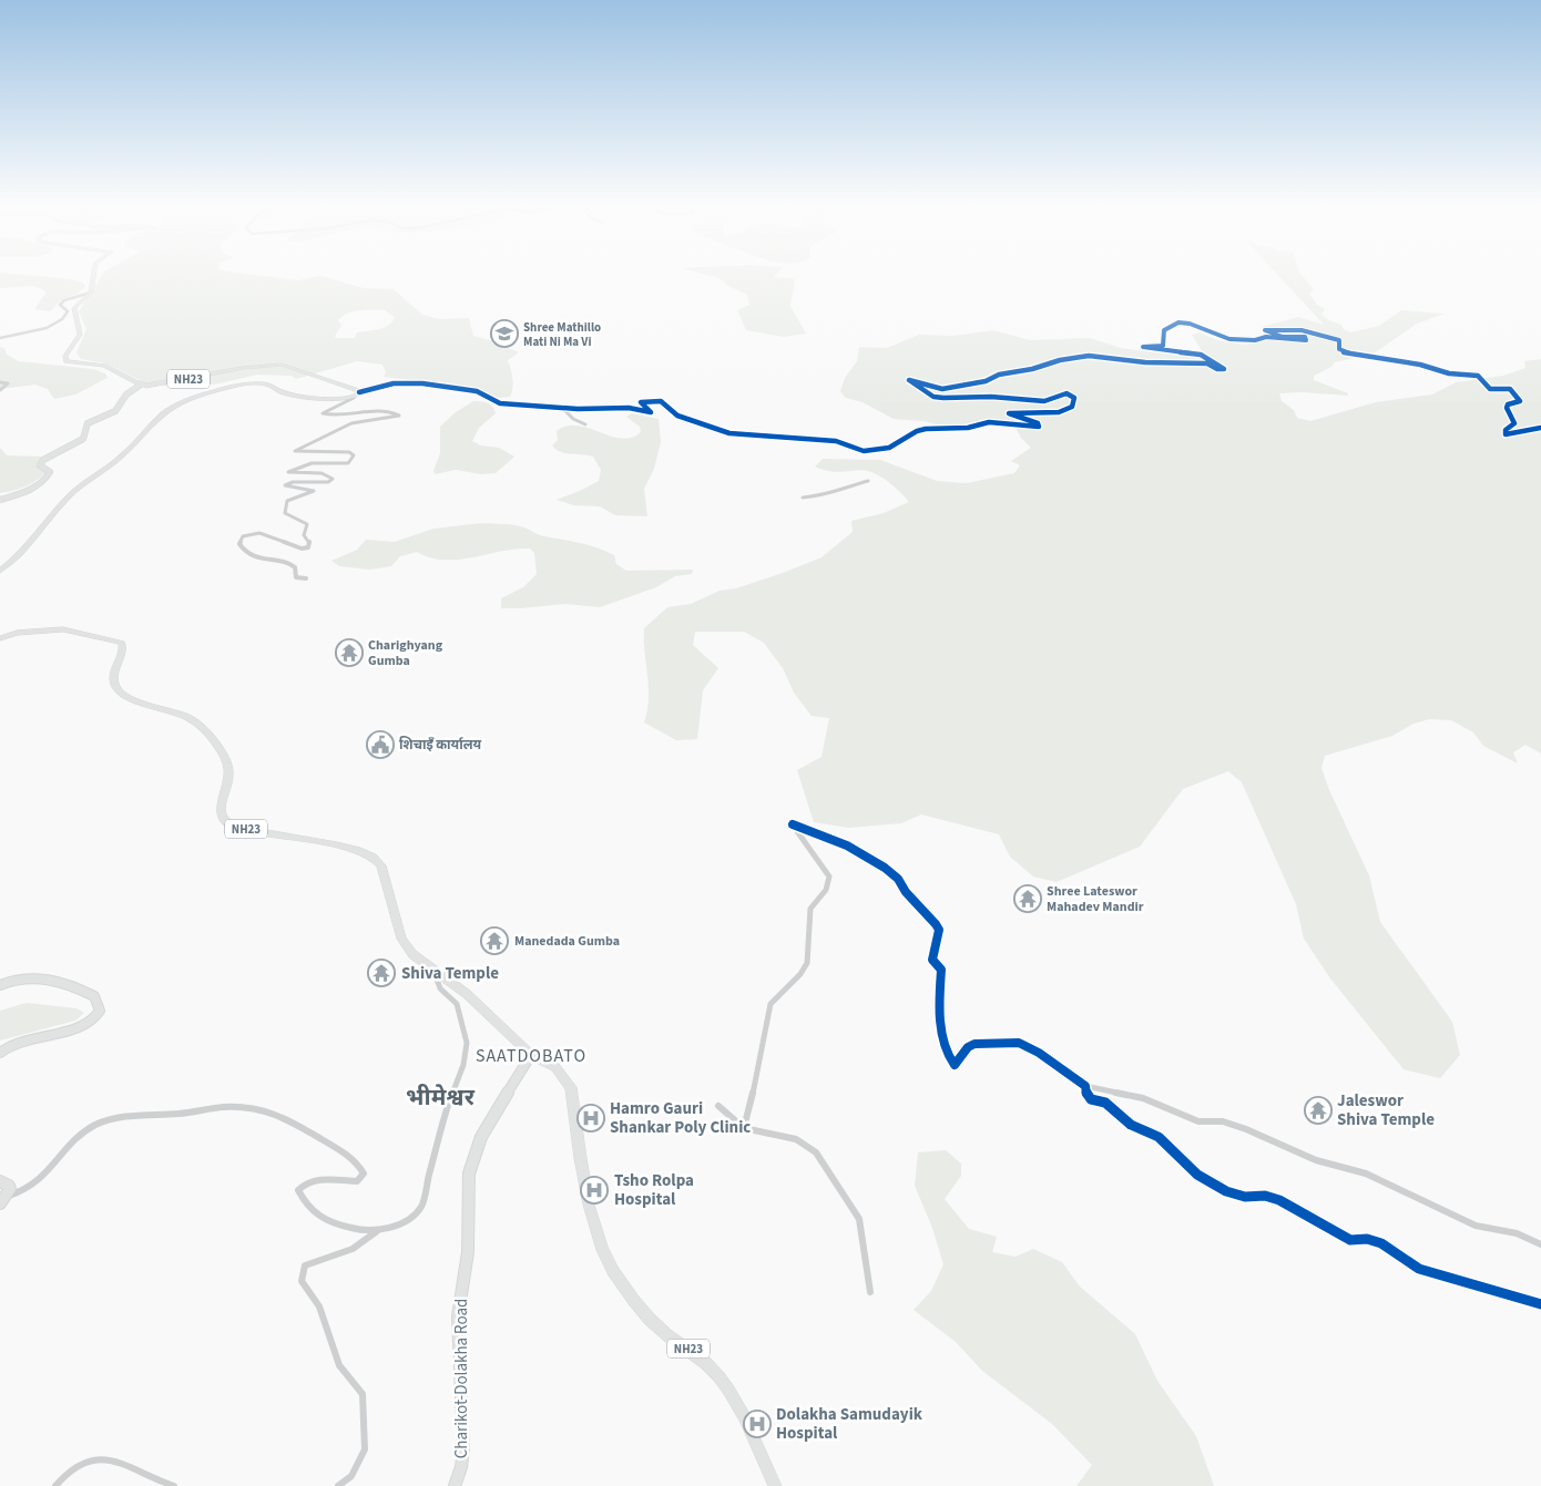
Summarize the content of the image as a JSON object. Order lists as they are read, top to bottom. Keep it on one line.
{"streets":{"main road":["NH23","Charikot-Dolakha Road"]},"crossings":[["NH23","Charikot-Dolakha Road"]],"districts":["SAATDOBATO","भीमेश्वर"],"places":{"school or university":["Shree Mathillo Mati Ni Ma Vi"],"temple":["Charighyang Gumba","Shree Lateswor Mahadev Mandir","Manedada Gumba","Shiva Temple","Jaleswor Shiva Temple"],"public building":["शिचाइँ कार्यालय"],"hospital":["Hamro Gauri Shankar Poly Clinic","Tsho Rolpa Hospital","Dolakha Samudayik Hospital"]}}
